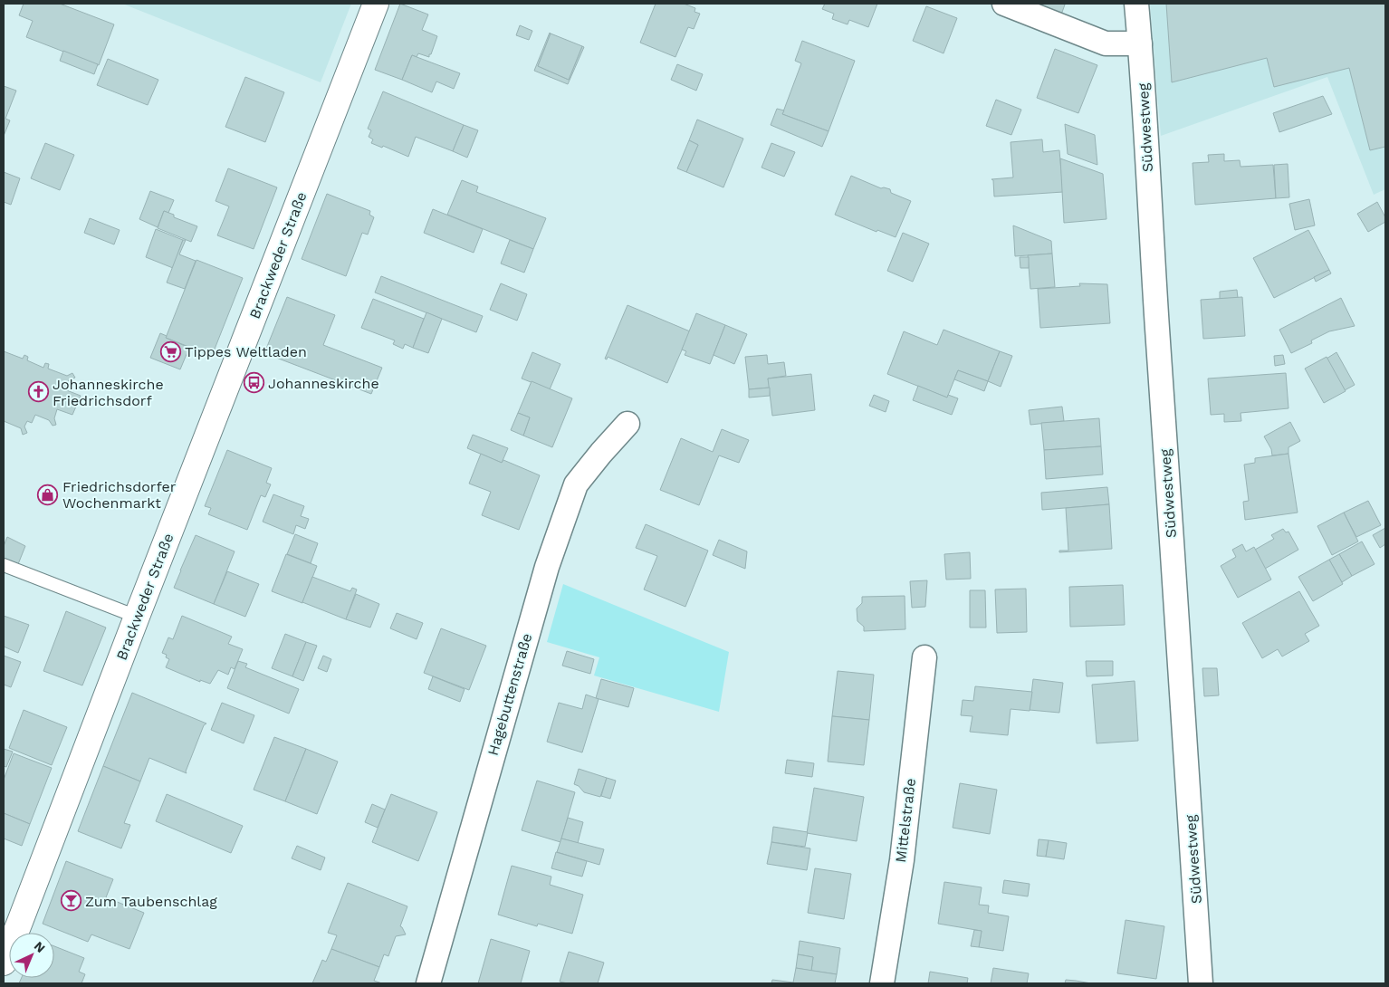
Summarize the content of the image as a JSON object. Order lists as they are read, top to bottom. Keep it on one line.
{"streets":{"main road":["Brackweder Straße"],"street":["Südwestweg","Hagebuttenstraße","Mittelstraße"]},"places":{"supermarket":["Tippes Weltladen"],"bus stop":["Johanneskirche"],"church":["Johanneskirche Friedrichsdorf"],"shop":["Friedrichsdorfer Wochenmarkt"],"bar":["Zum Taubenschlag"]},"north":"top right"}
